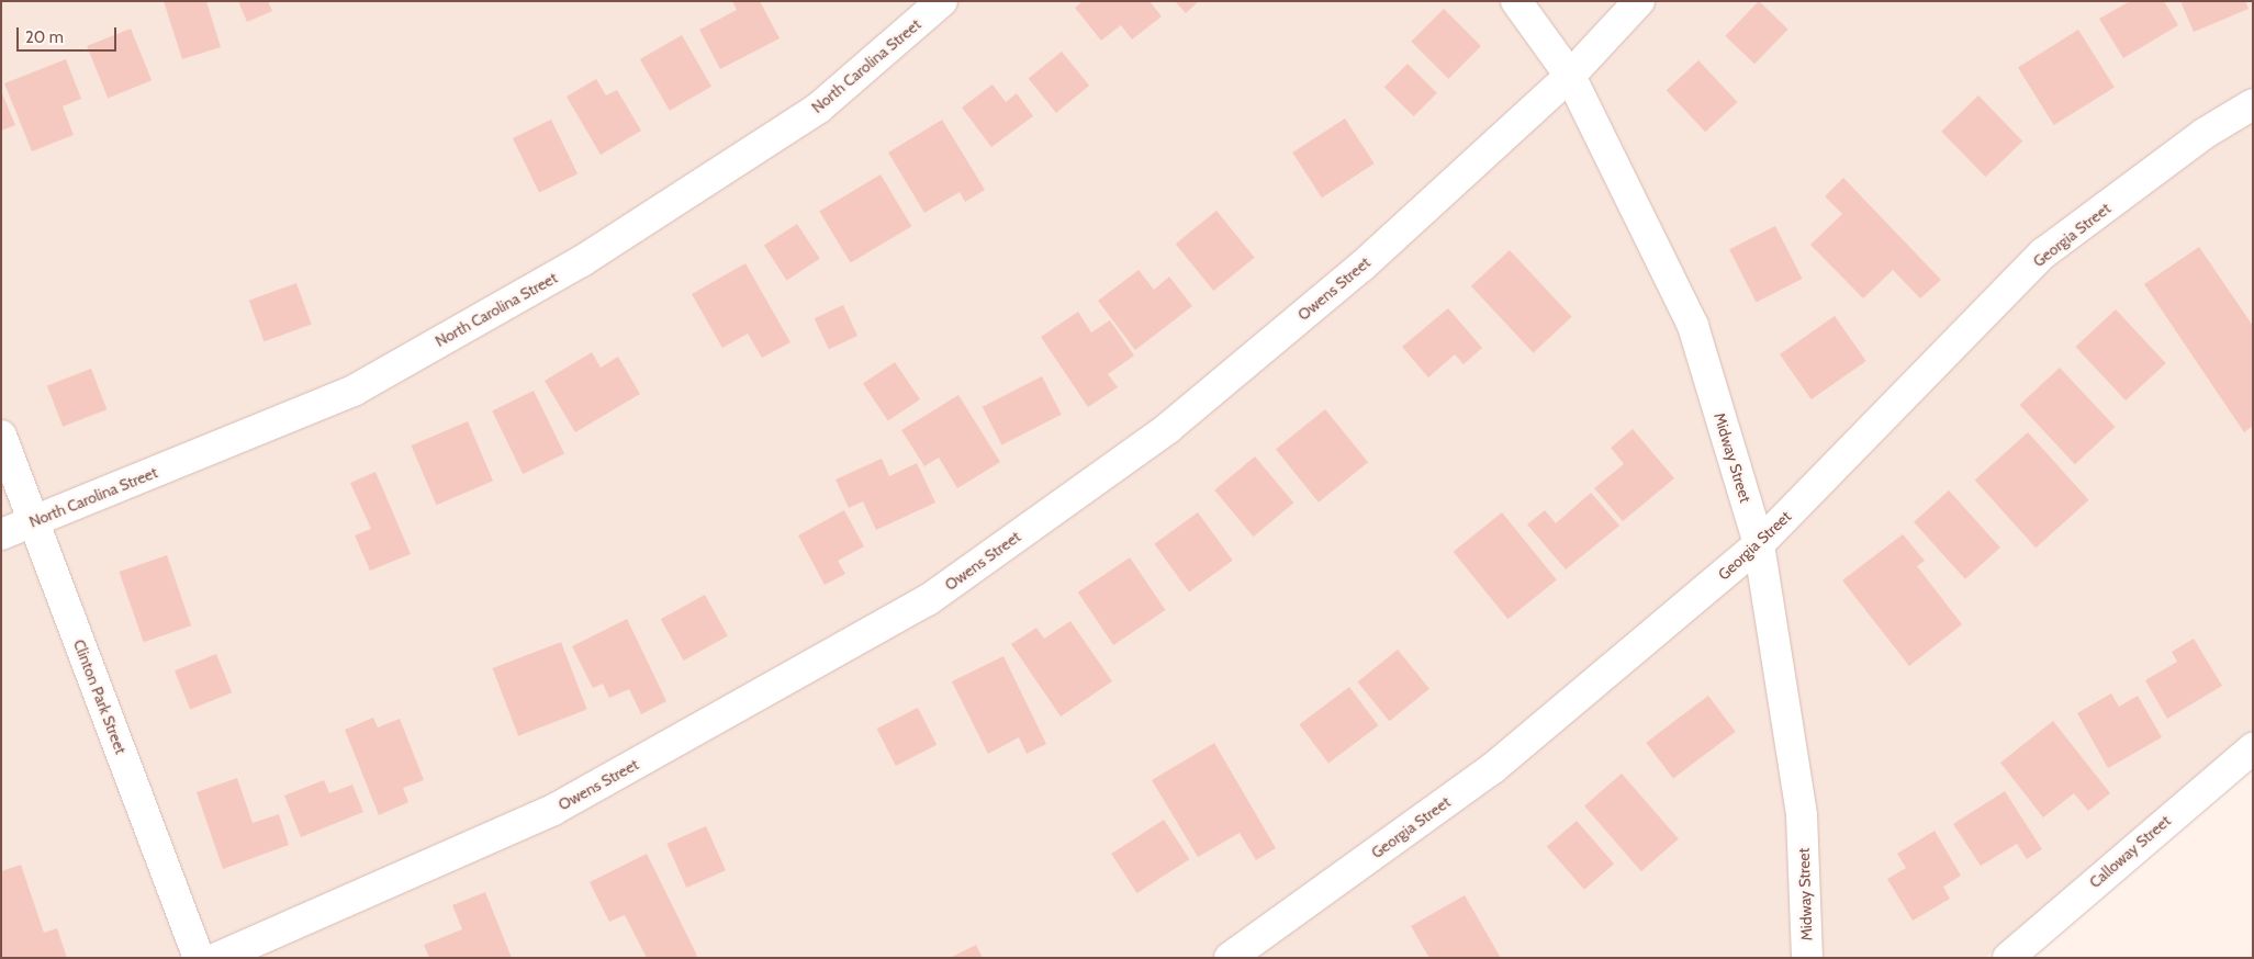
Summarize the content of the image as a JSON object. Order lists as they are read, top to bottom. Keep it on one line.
{"streets":{"street":["North Carolina Street","Georgia Street","Owens Street","Midway Street","Clinton Park Street","Calloway Street"]},"crossings":[["North Carolina Street","Clinton Park Street"],["Georgia Street","Midway Street"],["Owens Street","Midway Street"]],"scale_bar":"20 m"}
